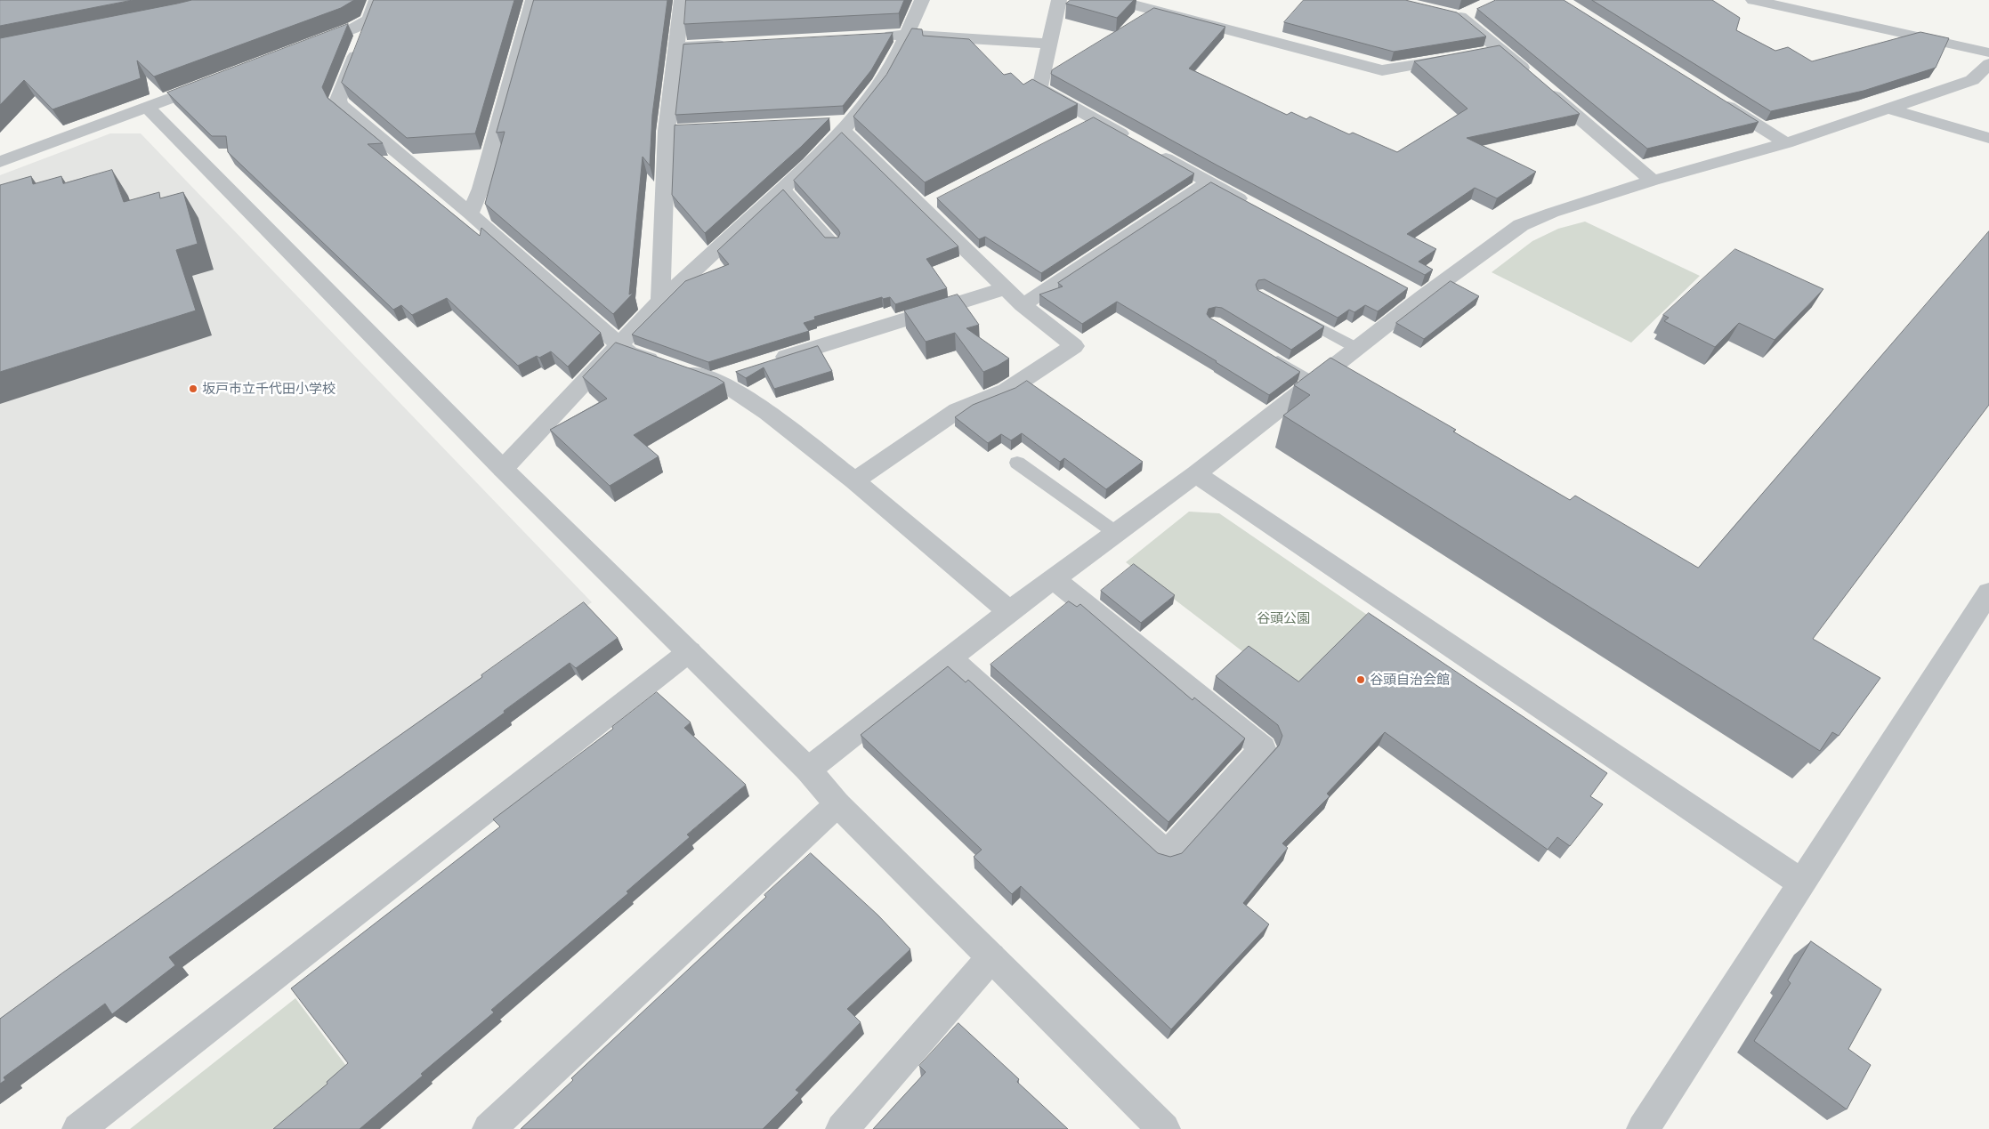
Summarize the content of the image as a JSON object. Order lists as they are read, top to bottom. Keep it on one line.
{"parks":["谷頭公園"],"places":["坂戸市立千代田小学校","谷頭自治会館"]}
